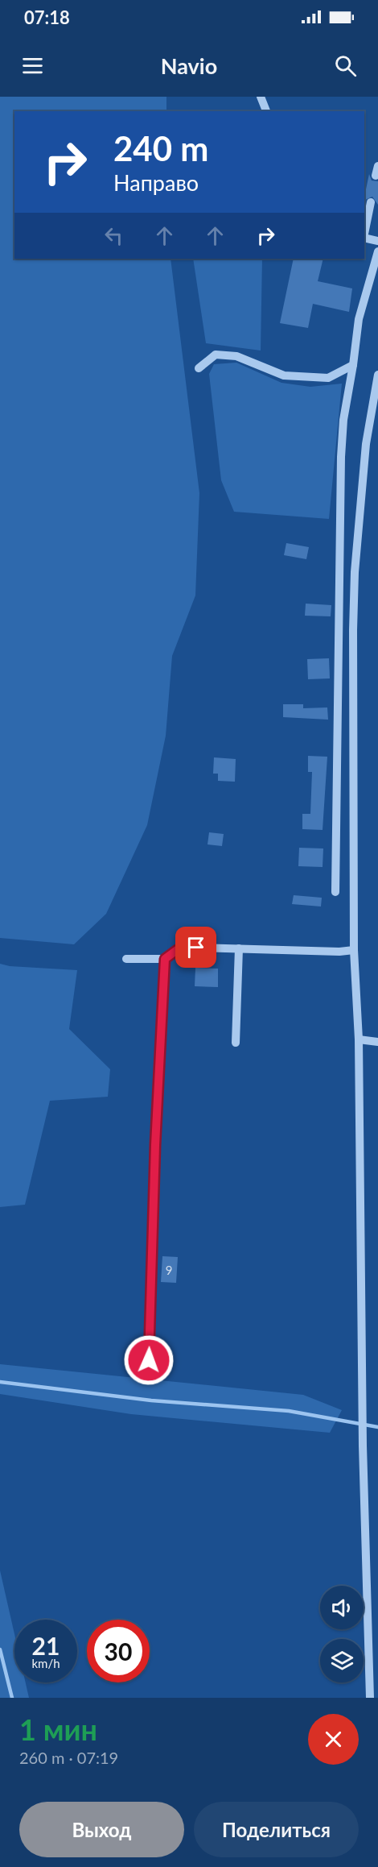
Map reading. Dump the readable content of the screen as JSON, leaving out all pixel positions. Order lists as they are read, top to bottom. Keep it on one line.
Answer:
{"house_numbers":["9"],"page":{"status":"07:18","header":"Navio","turn":["240 m","Направо"],"speed":"21 km/h","limit":"30","heading":["1 мин","260 m · 07:19"],"buttons":["Выход","Поделиться"]}}
